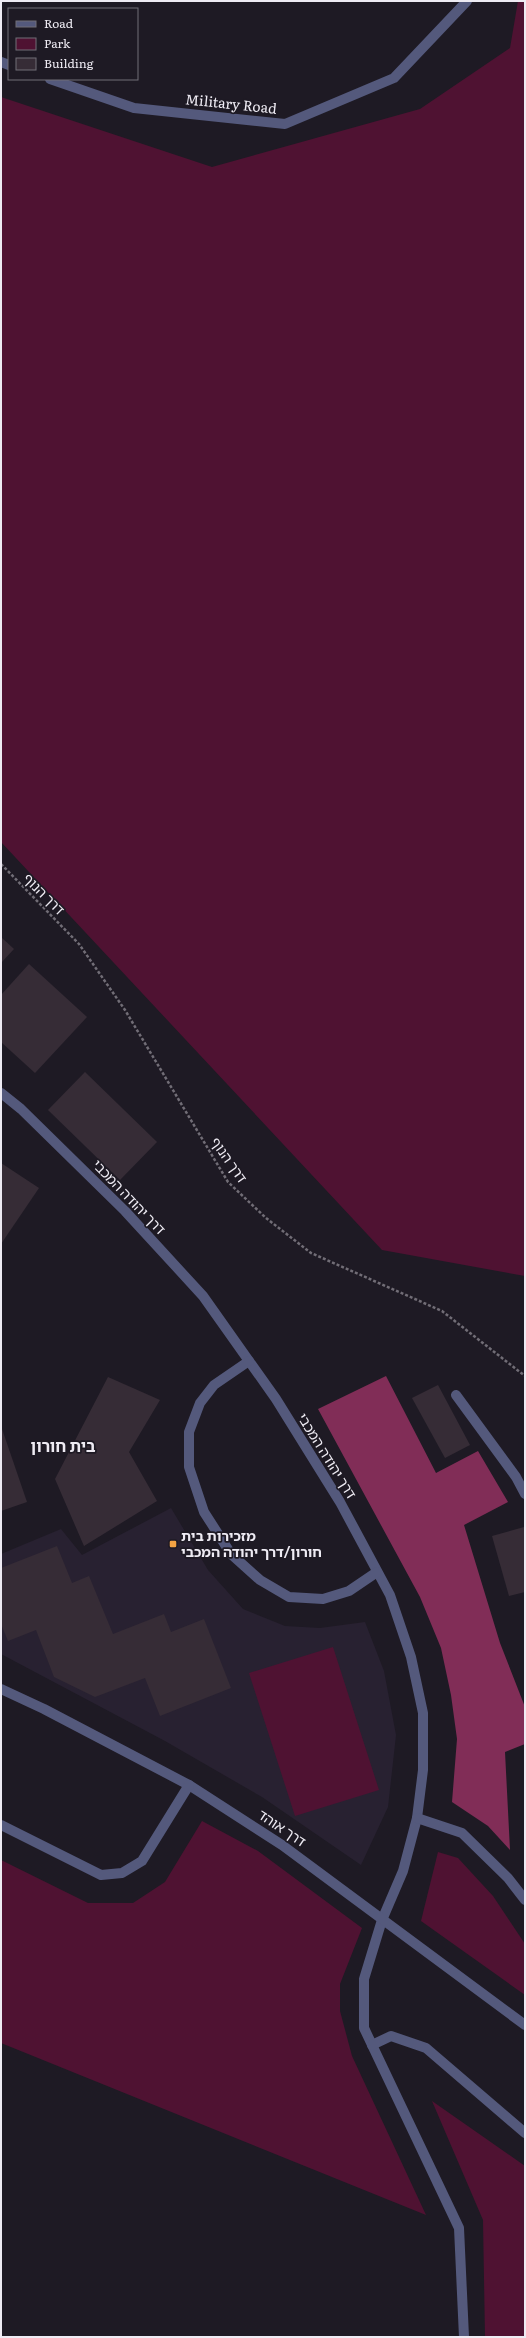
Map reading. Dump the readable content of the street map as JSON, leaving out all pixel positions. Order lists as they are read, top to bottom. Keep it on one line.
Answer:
{"streets":{"street":["Military Road","דרך יהודה המכבי","דרך אוהד"],"path":["דרך הנוף"]},"crossings":[["דרך יהודה המכבי","דרך אוהד"]],"districts":["בית חורון"],"places":{"transit":["מזכירות בית חורון/דרך יהודה המכבי"]},"legend":["Road","Park","Building"]}
